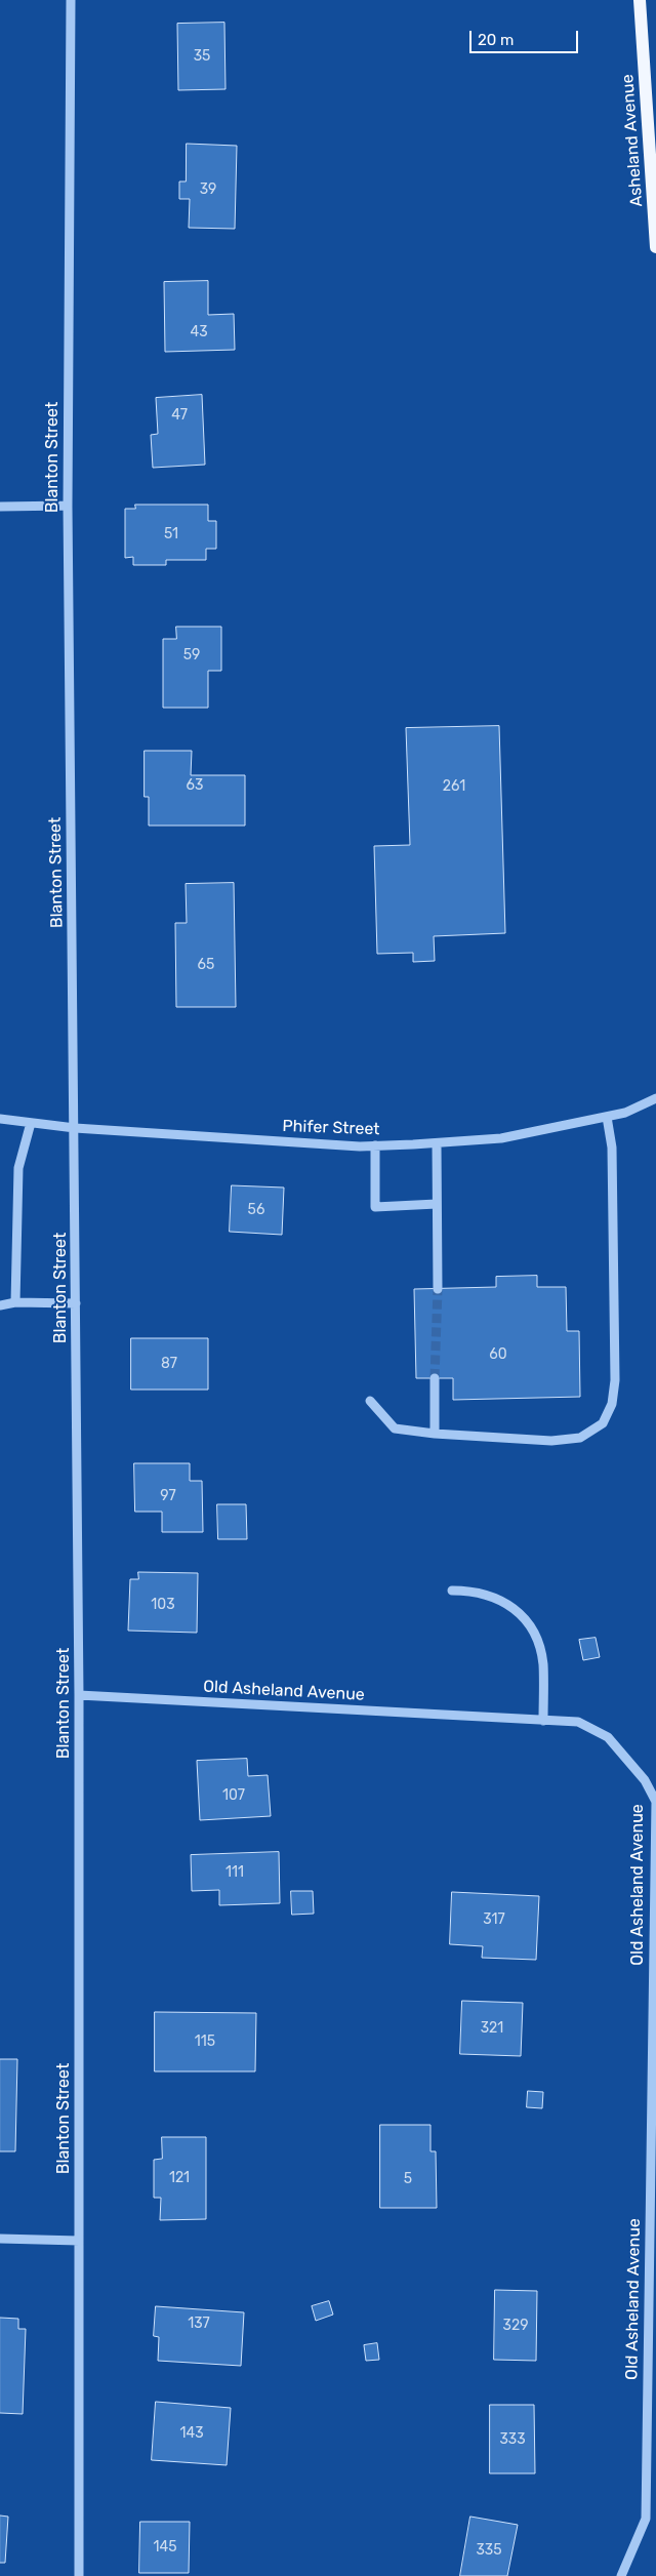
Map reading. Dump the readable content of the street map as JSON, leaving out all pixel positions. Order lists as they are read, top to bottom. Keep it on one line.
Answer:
{"streets":{"main road":["Asheland Avenue"],"street":["Blanton Street","Phifer Street","Old Asheland Avenue"]},"crossings":[["Blanton Street","Phifer Street"],["Blanton Street","Old Asheland Avenue"]],"house_numbers":["35","39","43","47","51","59","63","261","65","56","60","87","97","103","107","111","317","321","115","121","5","137","329","143","333","145","335"],"scale_bar":"20 m"}
